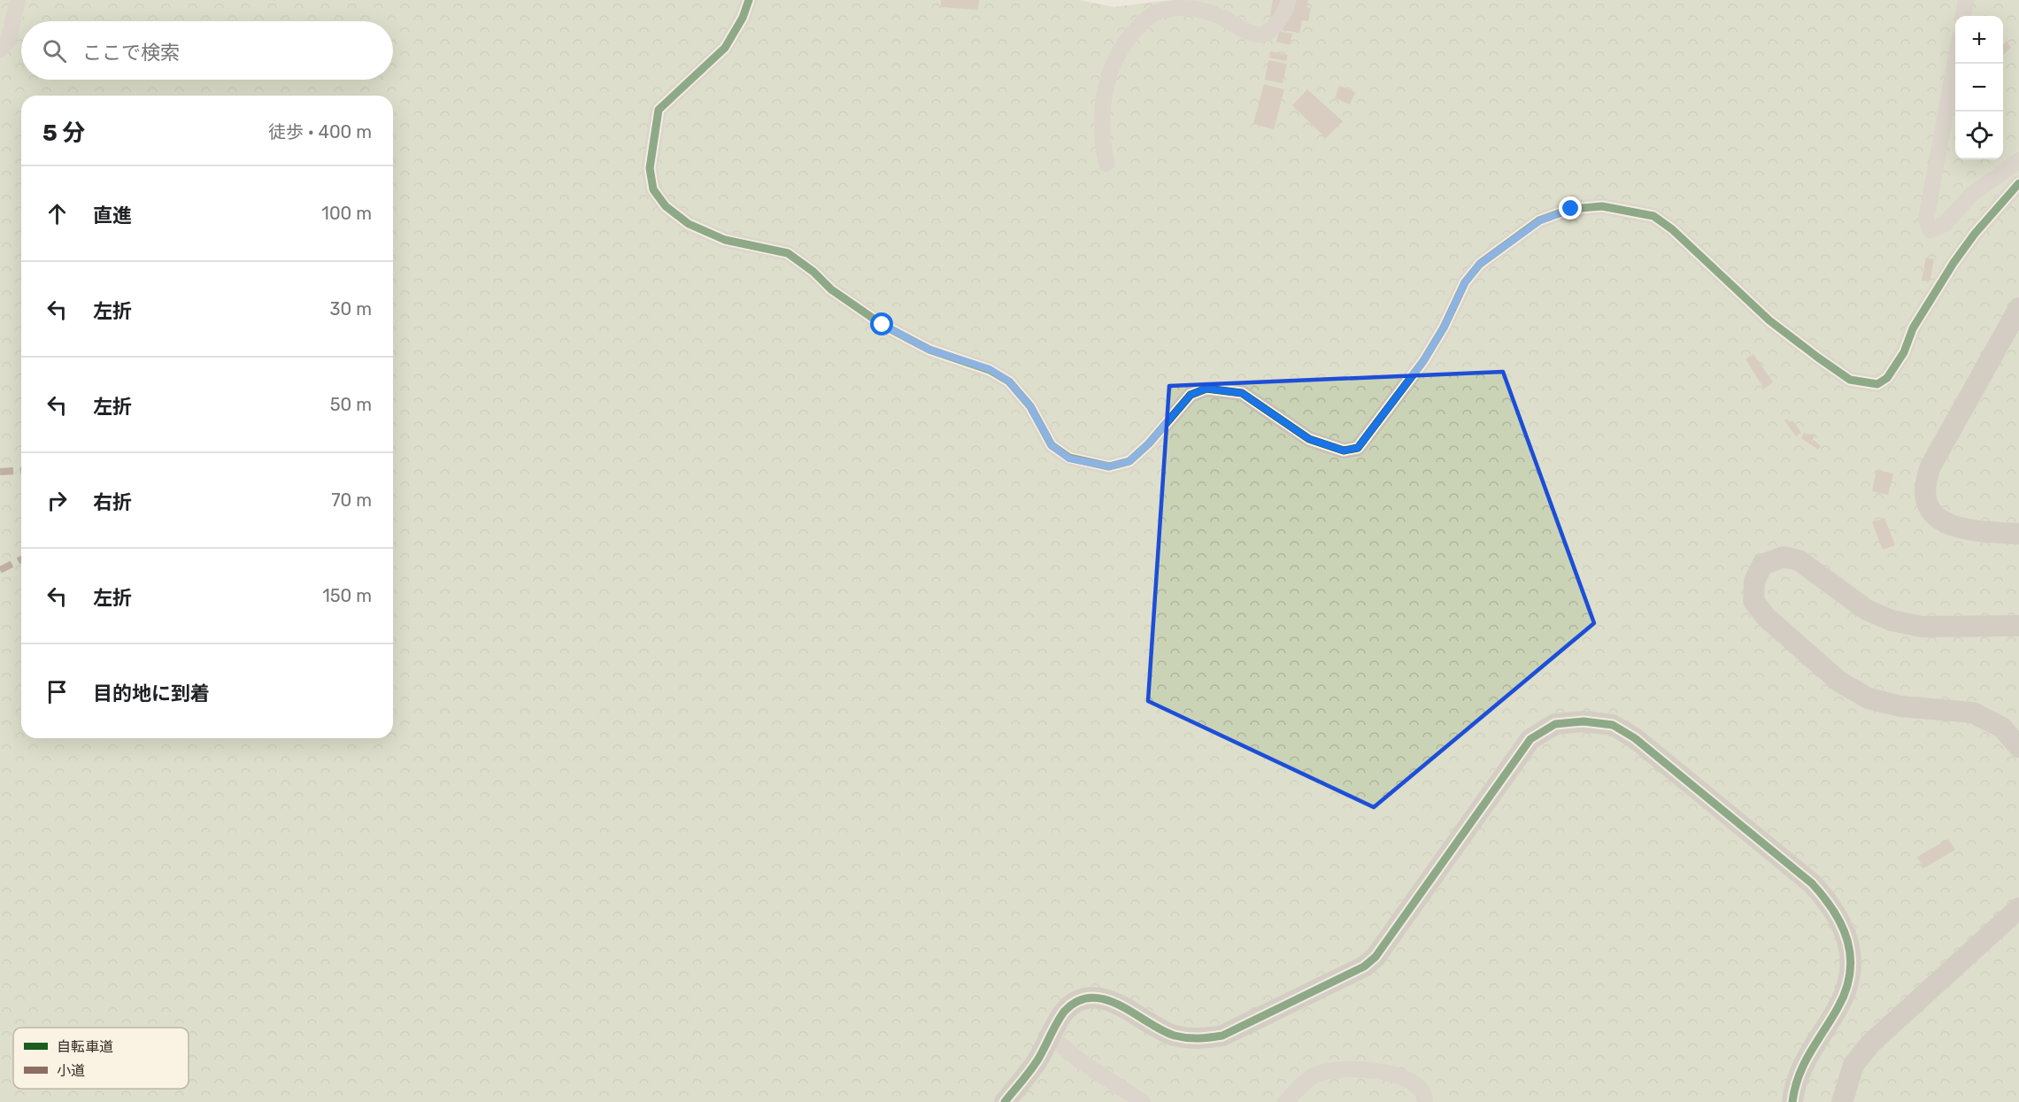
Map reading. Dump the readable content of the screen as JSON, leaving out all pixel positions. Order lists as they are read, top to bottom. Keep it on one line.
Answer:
{"legend":["自転車道","小道"],"page":{"map_buttons":["+","−"],"search":"ここで検索","heading":["5 分","徒歩 · 400 m"],"list":[["直進","100 m"],["左折","30 m"],["左折","50 m"],["右折","70 m"],["左折","150 m"],"目的地に到着"]}}
